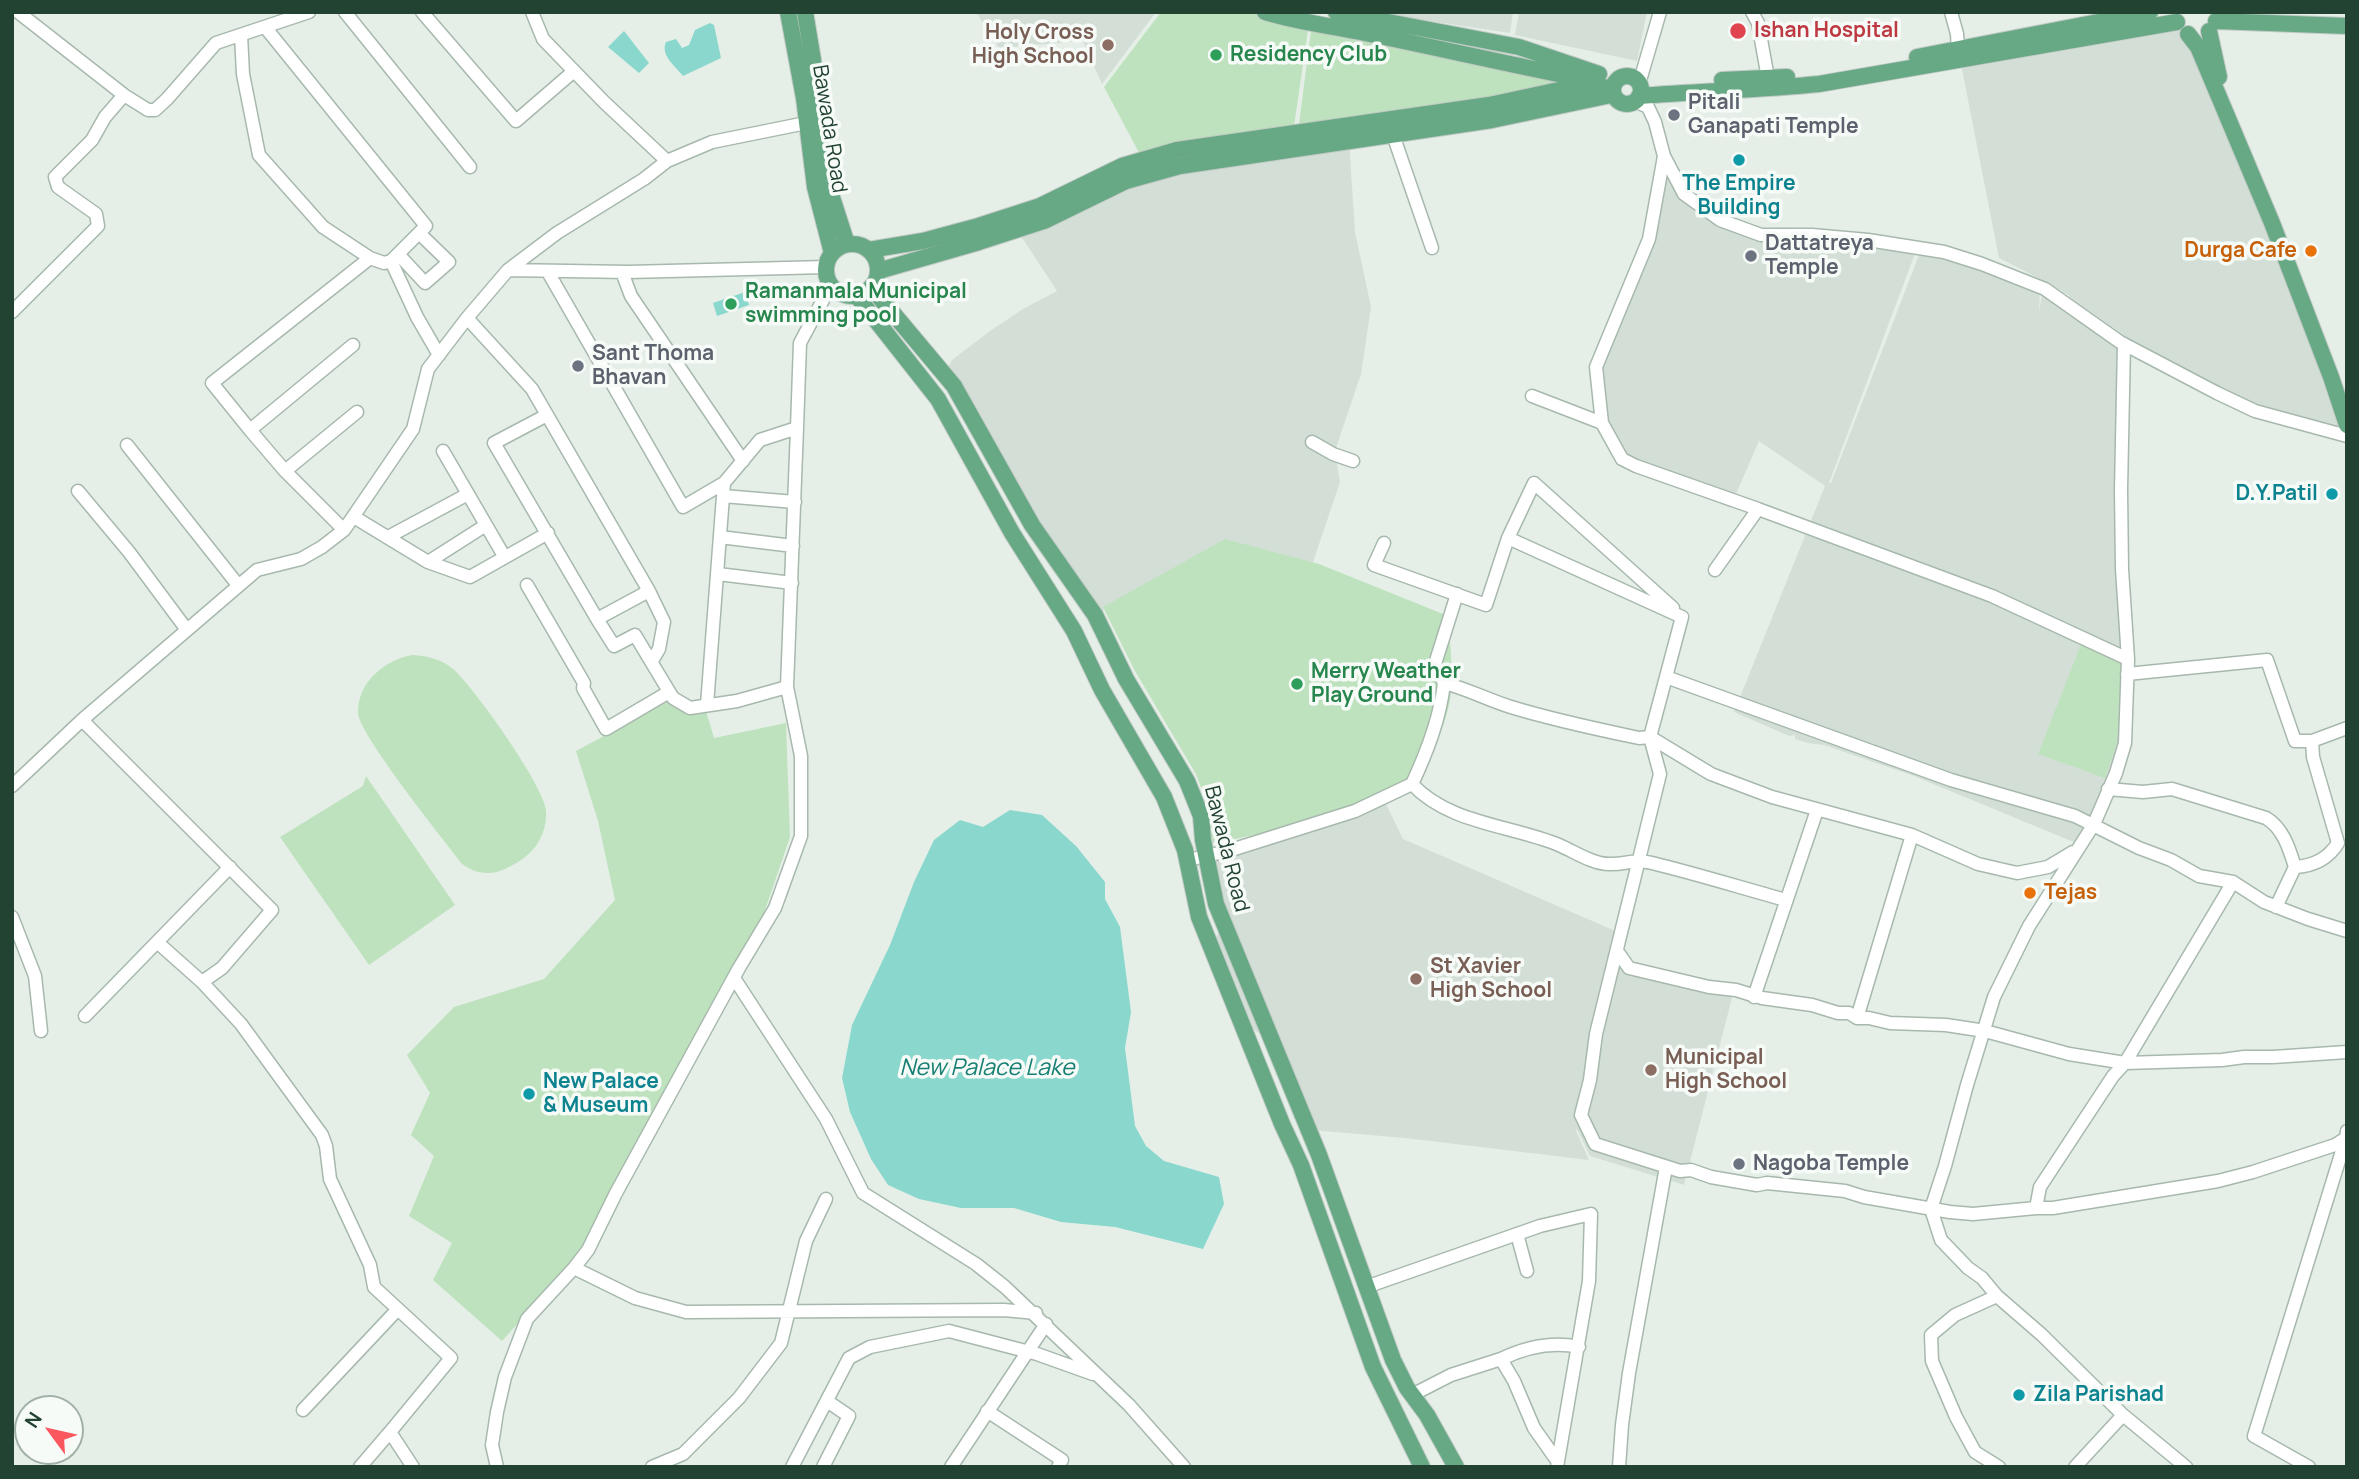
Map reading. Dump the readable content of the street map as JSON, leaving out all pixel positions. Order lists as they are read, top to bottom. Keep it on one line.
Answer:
{"streets":{"main road":["Bawada Road"]},"water":["New Palace Lake"],"places":["Ishan Hospital","Holy Cross High School","Residency Club","Pitali Ganapati Temple","The Empire Building","Durga Cafe","Dattatreya Temple","Ramanmala Municipal swimming pool","Sant Thoma Bhavan","D.Y.Patil","Merry Weather Play Ground","Tejas","St Xavier High School","Municipal High School","New Palace & Museum","Nagoba Temple","Zila Parishad"],"north":"top left"}
